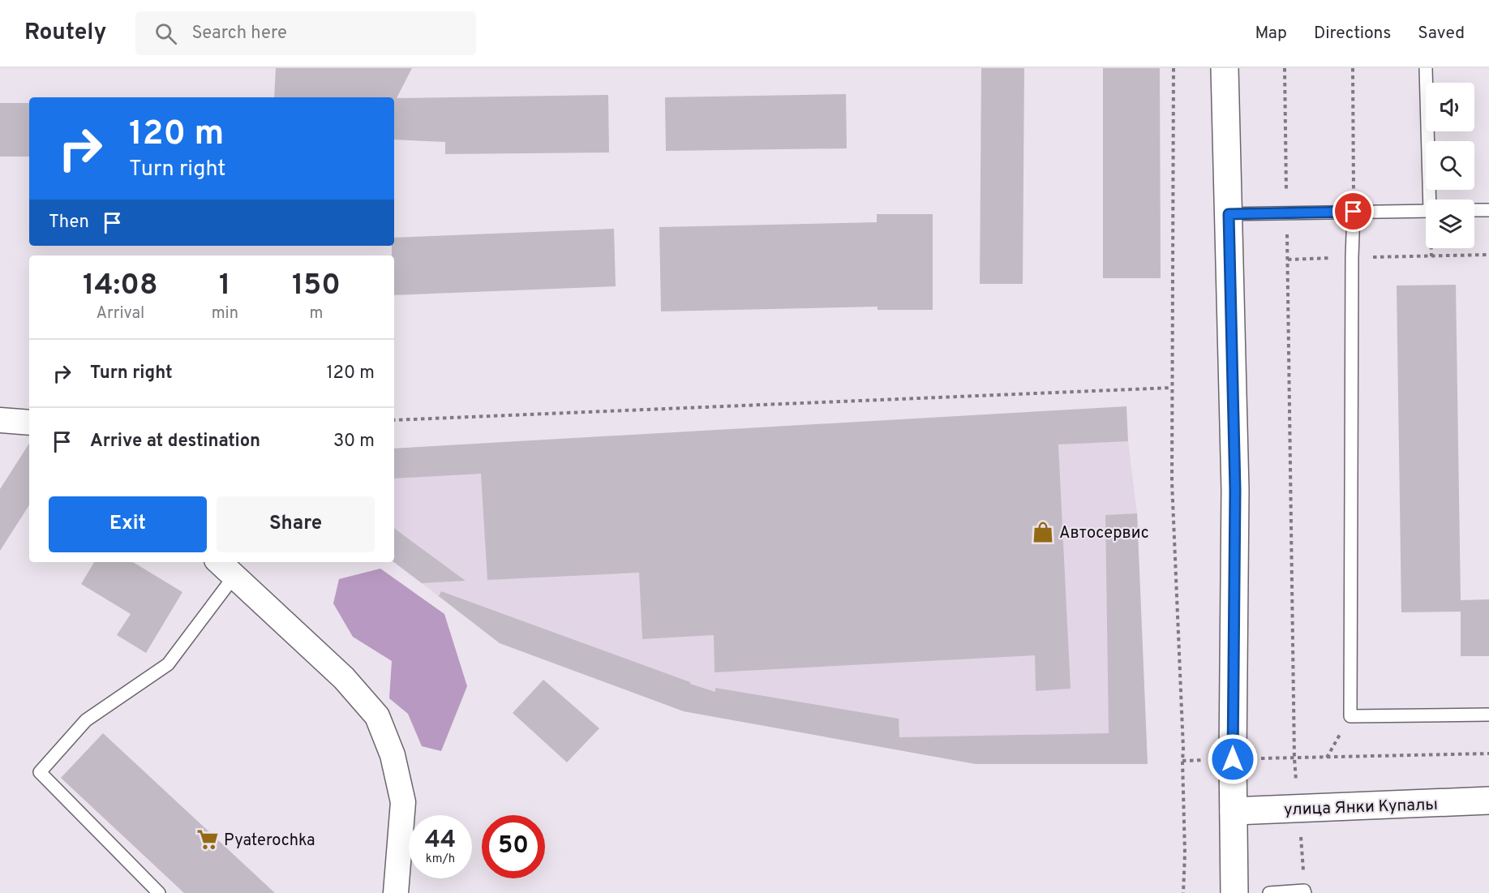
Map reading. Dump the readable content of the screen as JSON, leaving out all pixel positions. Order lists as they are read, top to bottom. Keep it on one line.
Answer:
{"streets":{"main road":["улица Янки Купалы"]},"places":{"shop":["Автосервис"],"supermarket":["Pyaterochka"]},"page":{"header":"Routely","search":"Search here","nav":["Map","Directions","Saved"],"turn":["120 m","Turn right"],"then":"Then","eta":["14:08","Arrival","1","min","150","m"],"list":[{"name":"Turn right","value":"120 m"},{"name":"Arrive at destination","value":"30 m"}],"buttons":["Exit","Share"],"speed":"44 km/h","limit":"50"}}
